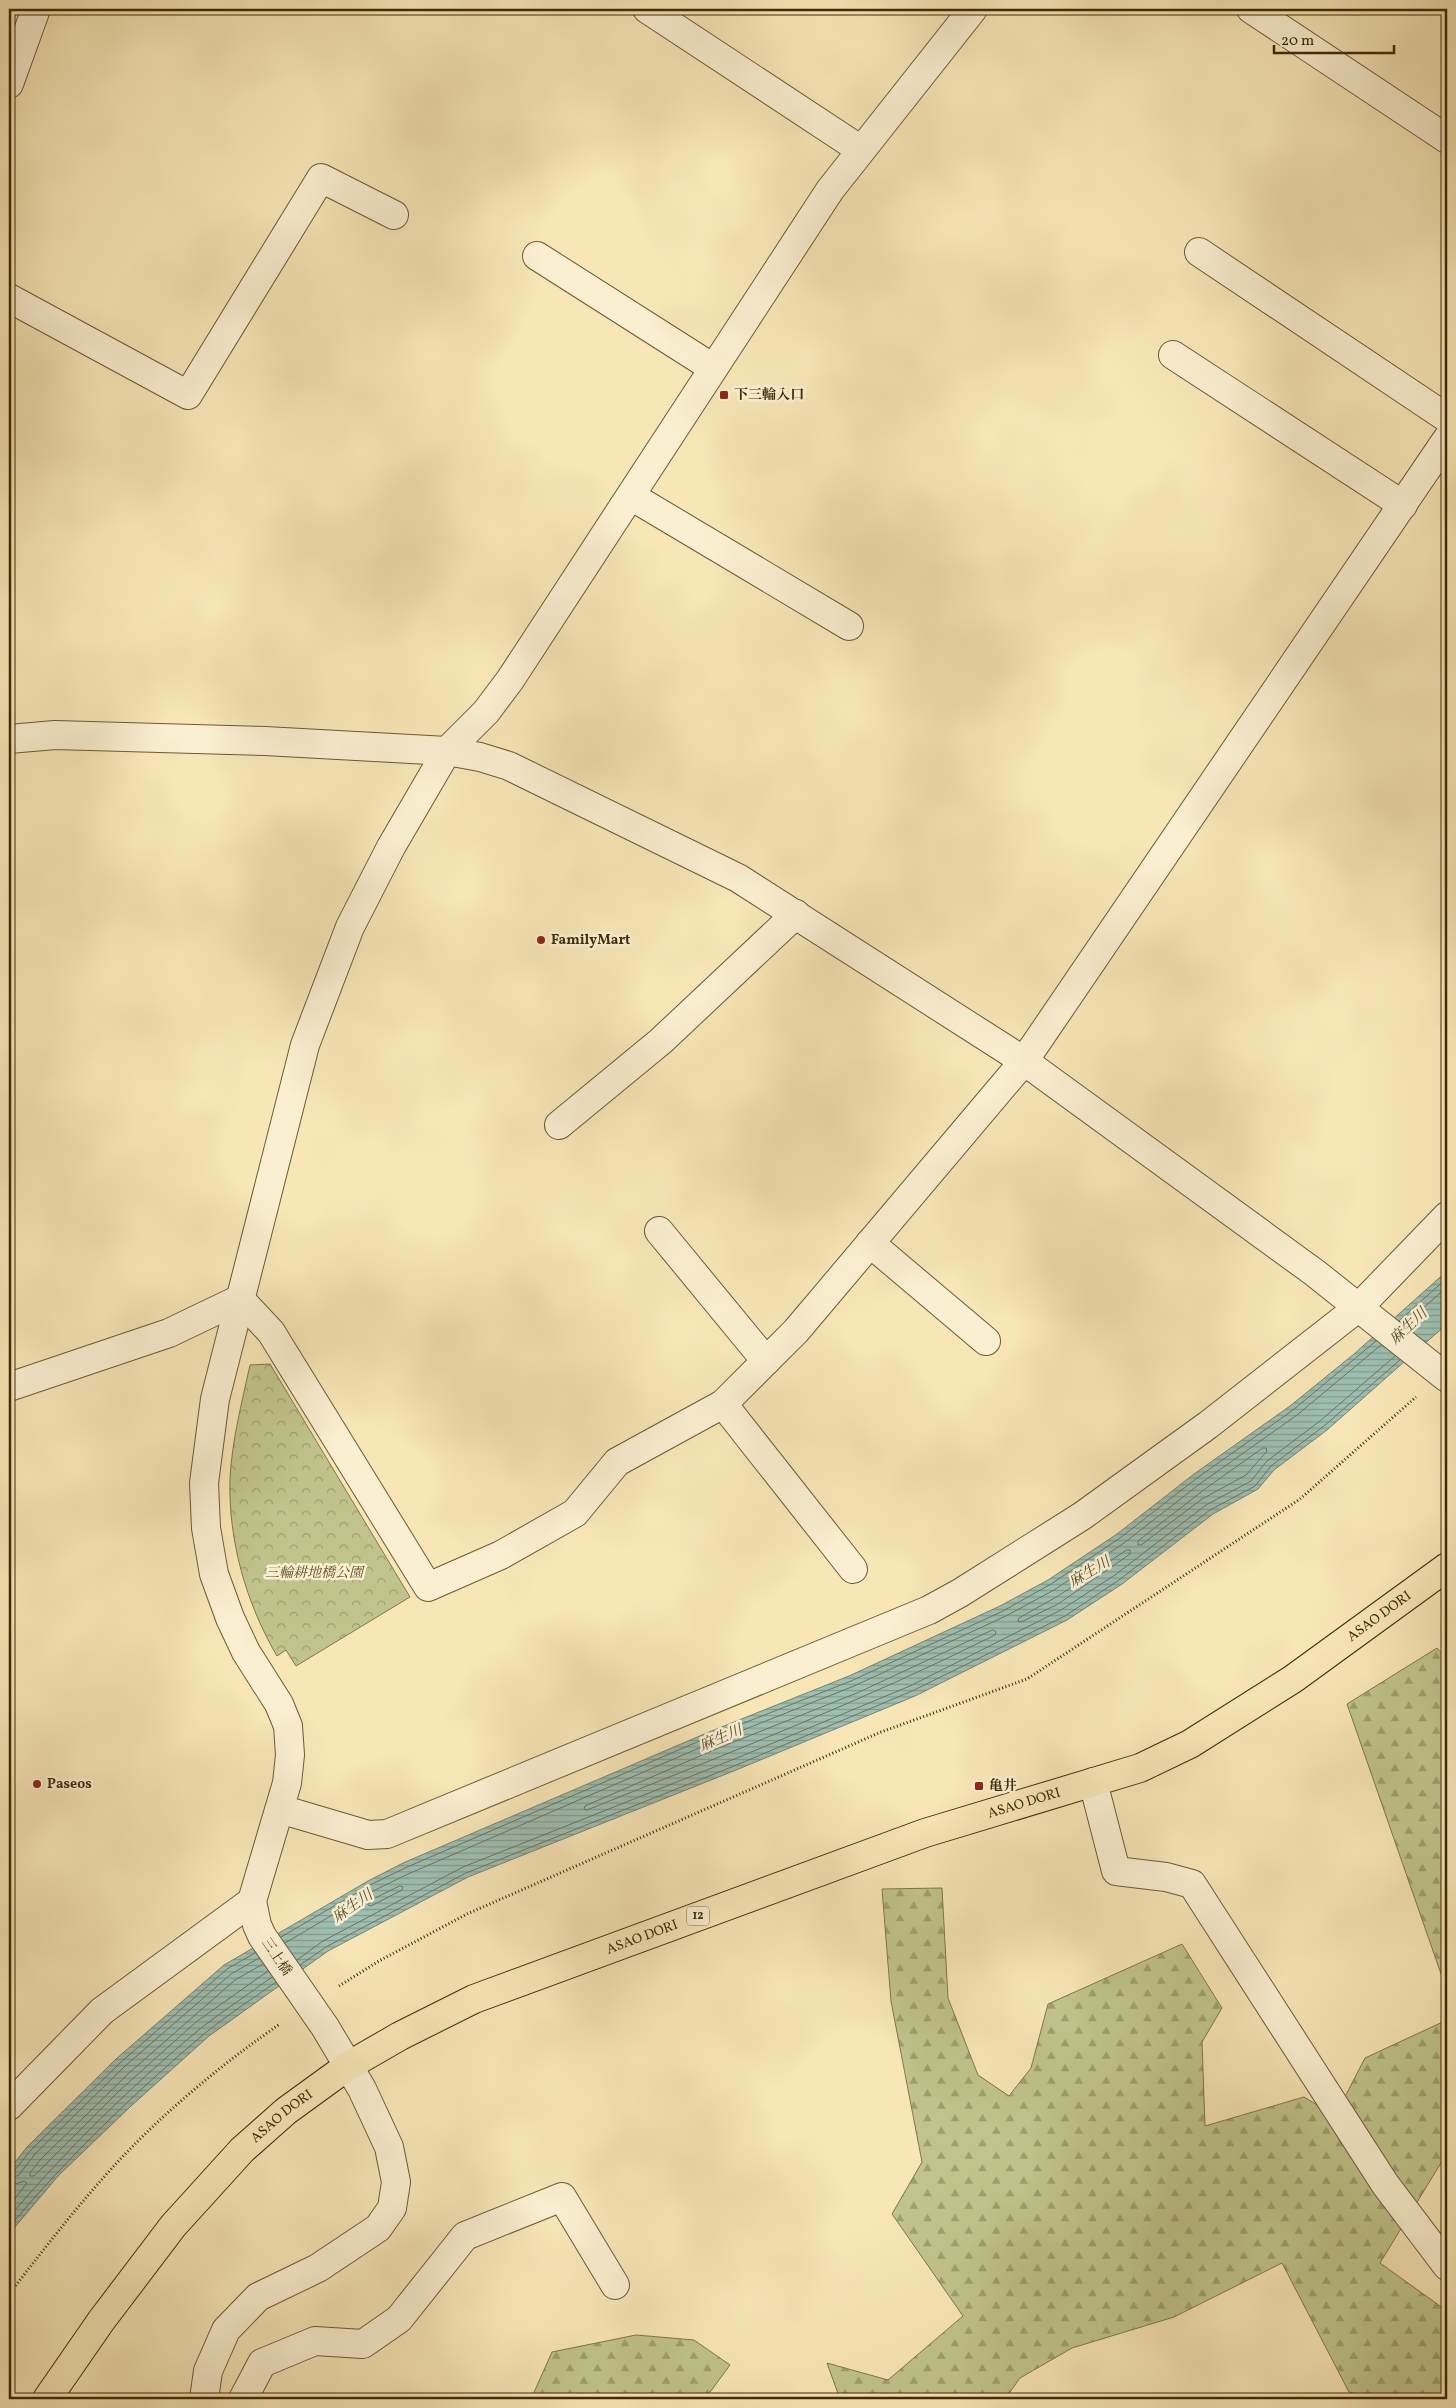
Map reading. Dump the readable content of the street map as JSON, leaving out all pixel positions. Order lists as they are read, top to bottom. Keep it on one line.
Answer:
{"streets":{"main road":["ASAO DORI","12"],"street":["三上橋"]},"crossings":[["ASAO DORI","三上橋"]],"water":["麻生川"],"parks":["三輪耕地橋公園"],"places":{"transit":["下三輪入口","亀井"],"other":["FamilyMart","Paseos"]},"scale_bar":"20 m"}
